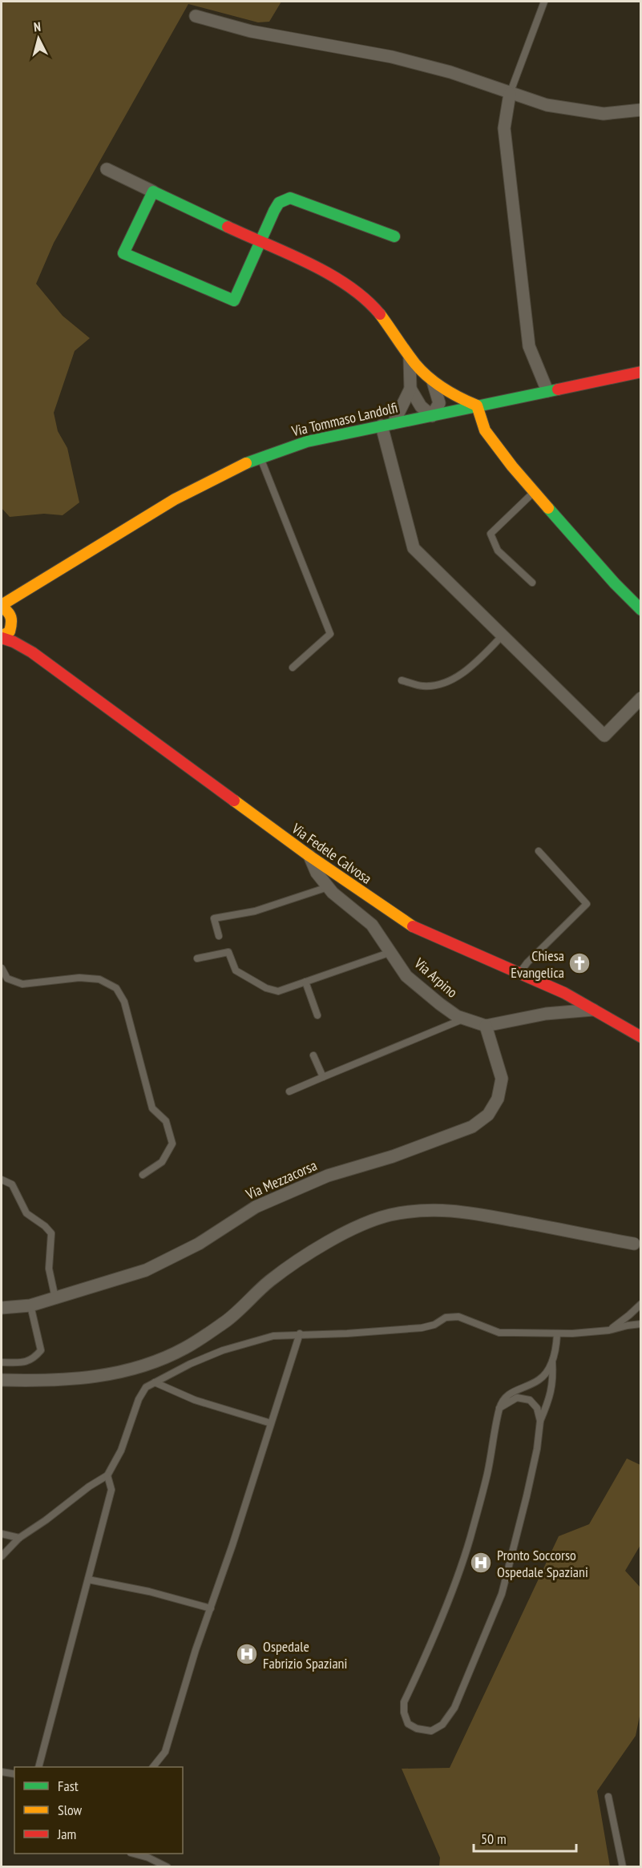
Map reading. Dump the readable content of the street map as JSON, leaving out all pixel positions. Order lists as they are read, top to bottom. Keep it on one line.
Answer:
{"streets":{"street":["Via Tommaso Landolfi","Via Fedele Calvosa","Via Arpino","Via Mezzacorsa"]},"crossings":[["Via Tommaso Landolfi","Via Fedele Calvosa"],["Via Fedele Calvosa","Via Arpino"],["Via Arpino","Via Mezzacorsa"]],"places":{"church":["Chiesa Evangelica"],"hospital":["Pronto Soccorso Ospedale Spaziani","Ospedale Fabrizio Spaziani"]},"legend":["Fast","Slow","Jam"],"scale_bar":"50 m","north":"top"}
